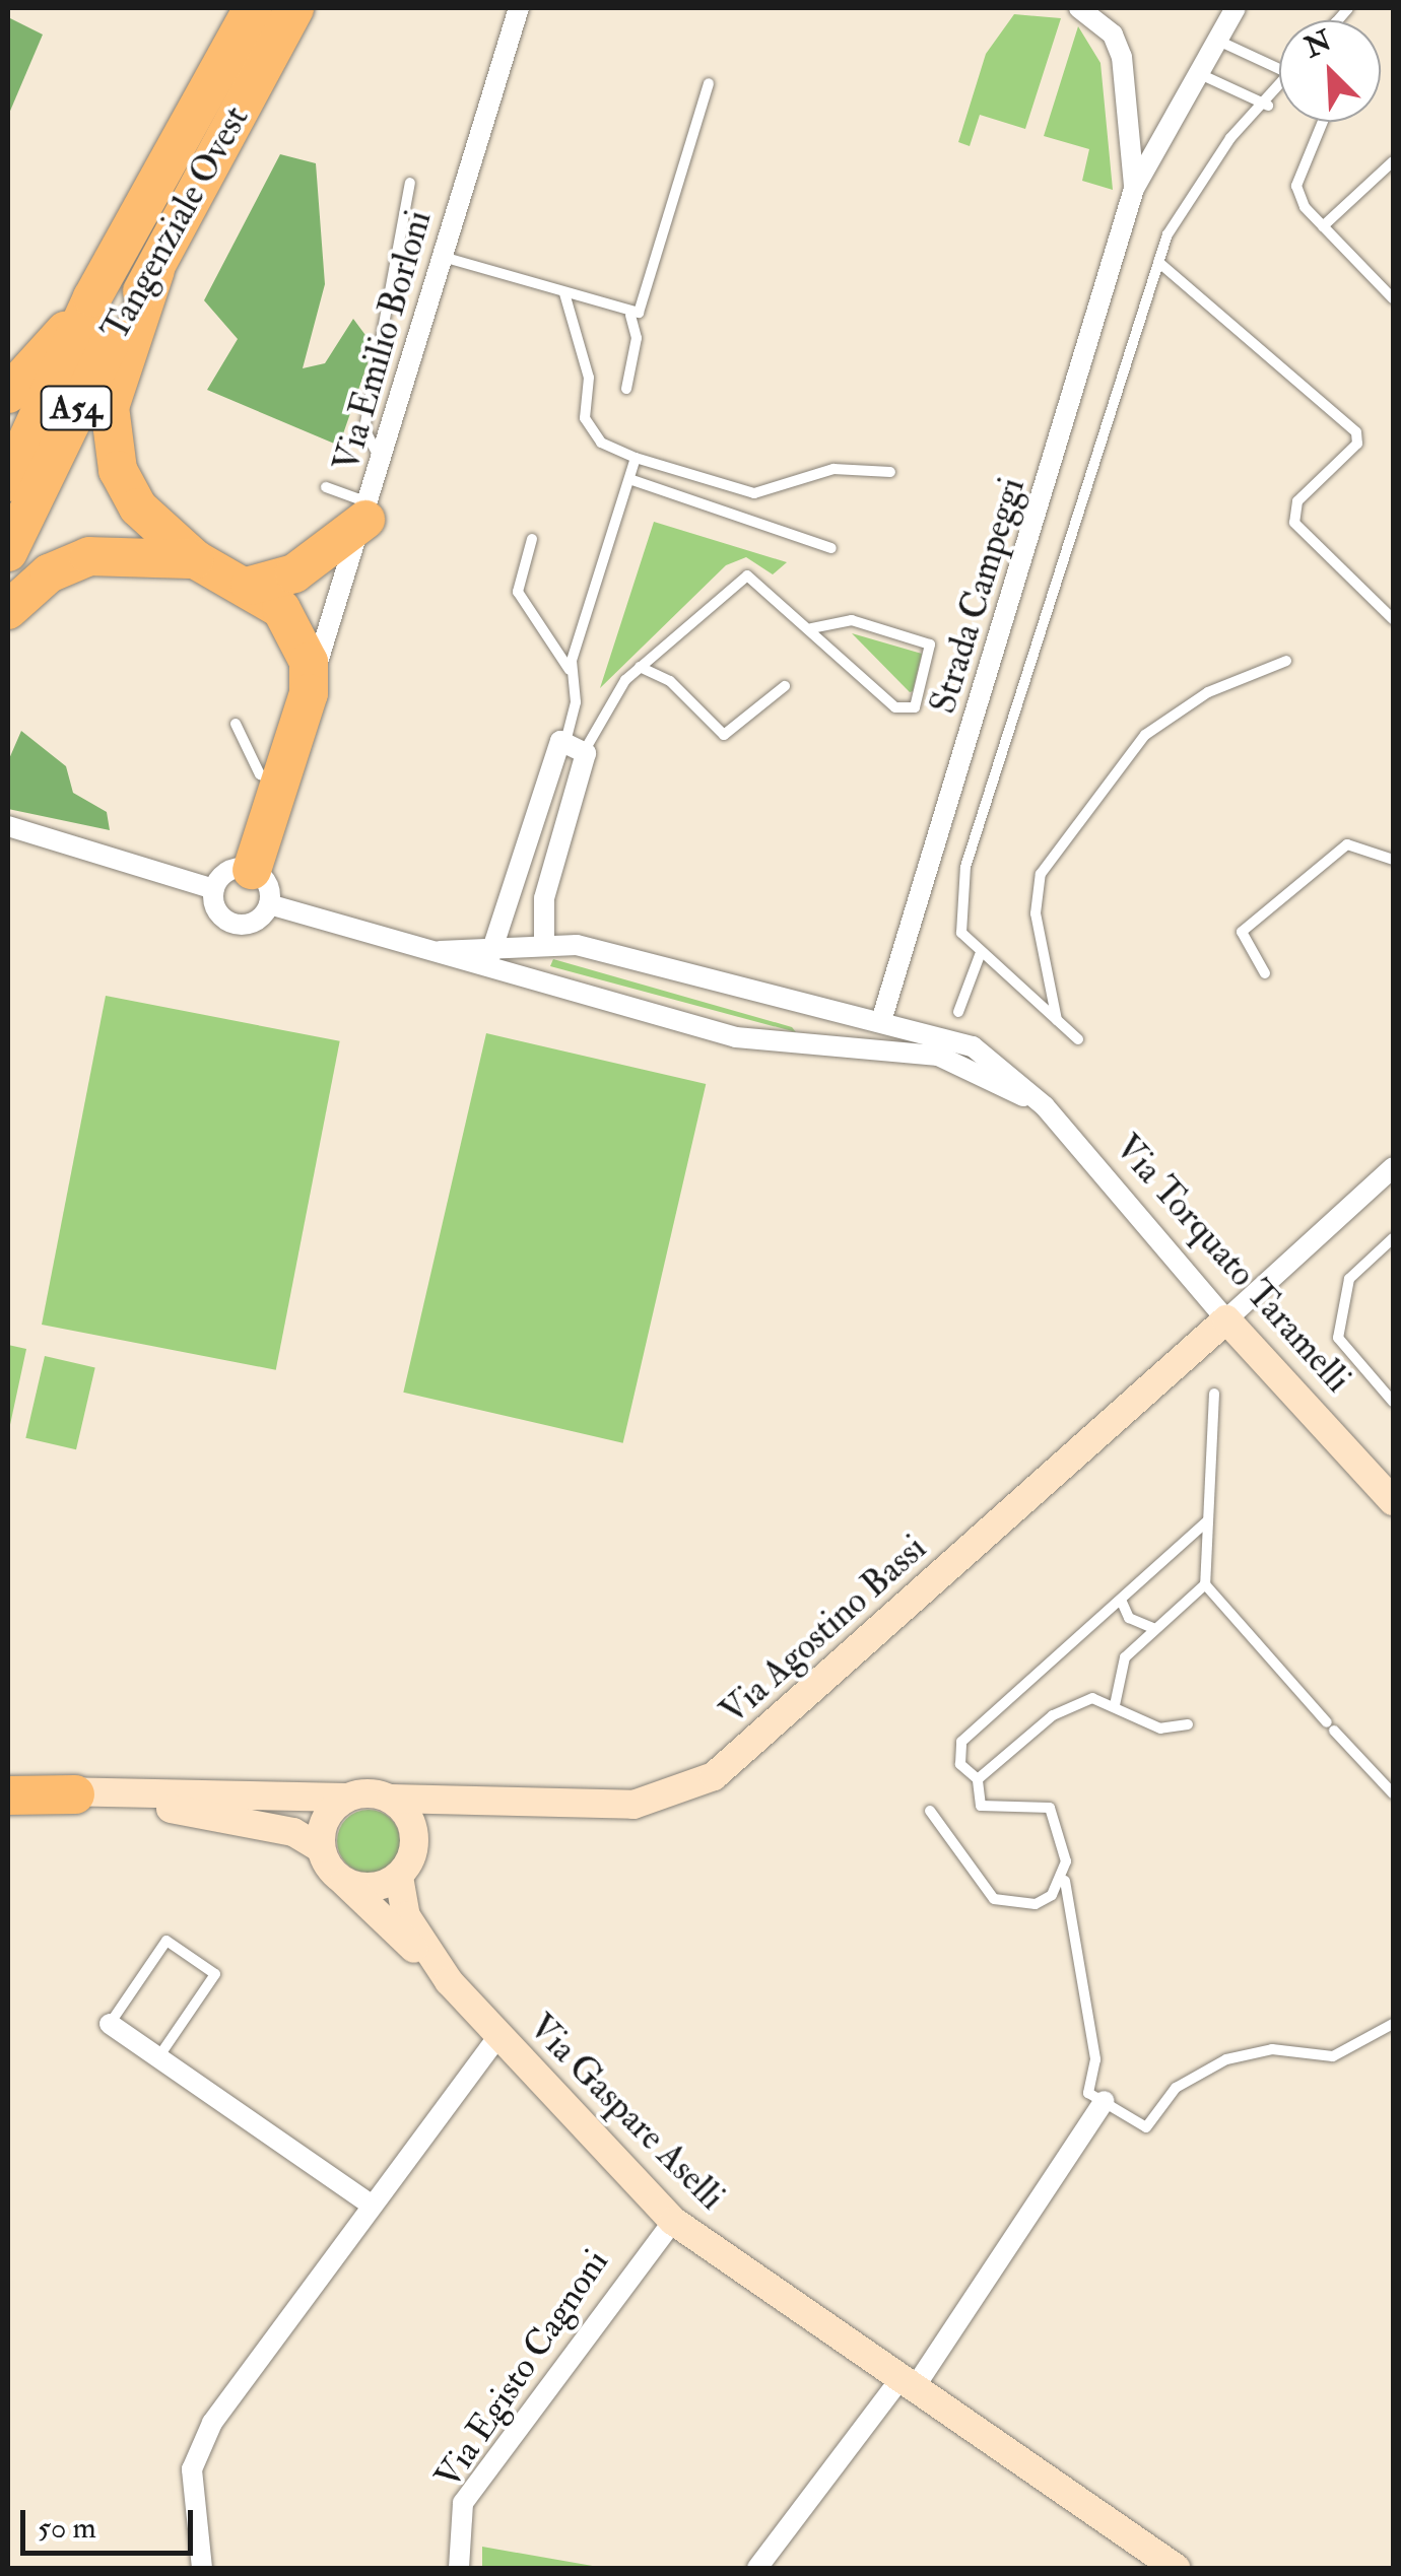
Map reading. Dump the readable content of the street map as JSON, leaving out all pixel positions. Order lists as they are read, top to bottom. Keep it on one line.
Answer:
{"streets":{"highway":["Tangenziale Ovest","A54"],"main road":["Via Torquato Taramelli","Via Agostino Bassi","Via Gaspare Aselli"],"street":["Via Emilio Borloni","Strada Campeggi","Via Egisto Cagnoni"]},"crossings":[["Strada Campeggi","Via Torquato Taramelli"],["Via Torquato Taramelli","Via Agostino Bassi"],["Via Agostino Bassi","Via Gaspare Aselli"],["Via Gaspare Aselli","Via Egisto Cagnoni"]],"scale_bar":"50 m","north":"top left"}
